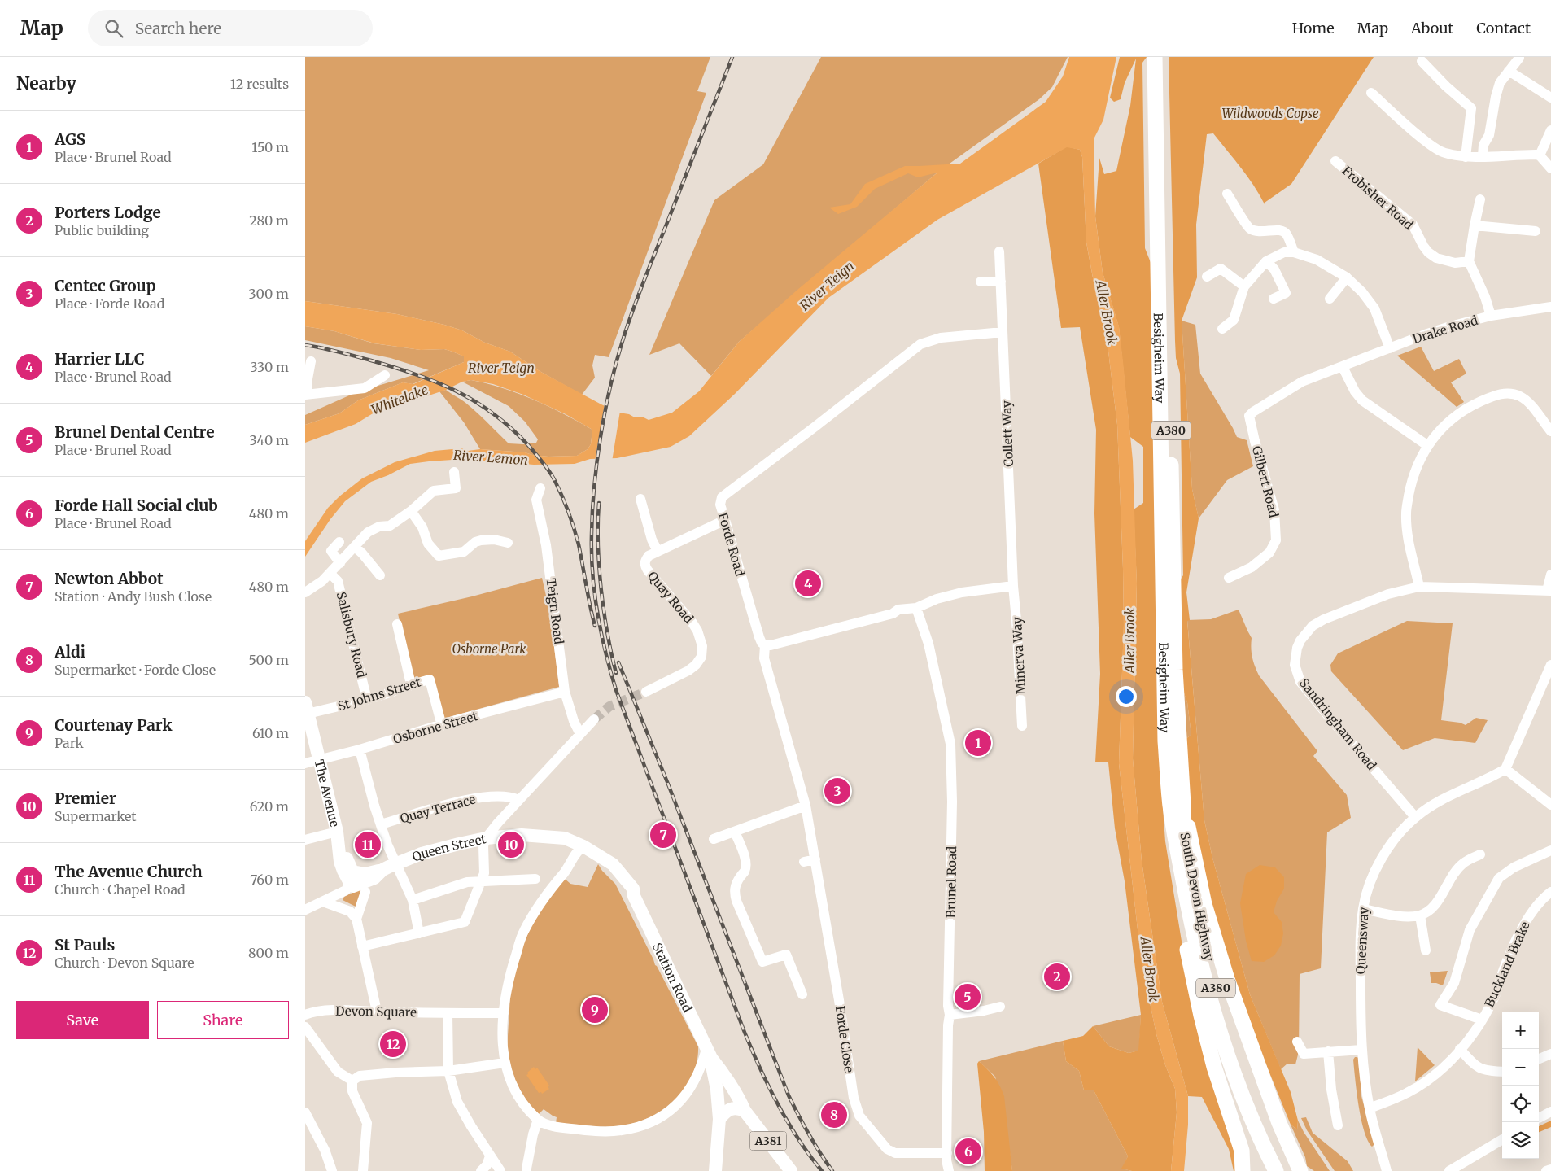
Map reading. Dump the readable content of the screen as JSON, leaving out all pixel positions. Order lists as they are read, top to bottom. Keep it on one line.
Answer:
{"streets":{"highway":["Besigheim Way","A380","South Devon Highway"],"main road":["The Avenue","Queen Street","Station Road","A381"],"street":["Frobisher Road","Drake Road","Collett Way","Gilbert Road","Forde Road","Quay Road","Teign Road","Salisbury Road","Minerva Way","St Johns Street","Sandringham Road","Osborne Street","Quay Terrace","Brunel Road","Queensway","Buckland Brake","Devon Square","Forde Close"]},"crossings":[["Drake Road","Gilbert Road"],["Besigheim Way","A380"],["Besigheim Way","South Devon Highway"],["A380","South Devon Highway"],["Collett Way","Forde Road"],["Collett Way","Minerva Way"],["Forde Road","Quay Road"],["Forde Road","Forde Close"],["Teign Road","Osborne Street"],["Salisbury Road","St Johns Street"],["St Johns Street","Osborne Street"],["St Johns Street","The Avenue"],["Sandringham Road","Queensway"],["Osborne Street","The Avenue"],["The Avenue","Queen Street"],["Queen Street","Station Road"],["Brunel Road","Forde Close"],["Queensway","Buckland Brake"]],"water":["River Teign","Aller Brook","Whitelake","River Lemon"],"parks":["Wildwoods Copse","Osborne Park"],"page":{"header":"Map","search":"Search here","nav":["Home","Map","About","Contact"],"heading":["Nearby","12 results"],"list":[{"mark":"1","name":"AGS","note":"Place · Brunel Road","value":"150 m"},{"mark":"2","name":"Porters Lodge","note":"Public building","value":"280 m"},{"mark":"3","name":"Centec Group","note":"Place · Forde Road","value":"300 m"},{"mark":"4","name":"Harrier LLC","note":"Place · Brunel Road","value":"330 m"},{"mark":"5","name":"Brunel Dental Centre","note":"Place · Brunel Road","value":"340 m"},{"mark":"6","name":"Forde Hall Social club","note":"Place · Brunel Road","value":"480 m"},{"mark":"7","name":"Newton Abbot","note":"Station · Andy Bush Close","value":"480 m"},{"mark":"8","name":"Aldi","note":"Supermarket · Forde Close","value":"500 m"},{"mark":"9","name":"Courtenay Park","note":"Park","value":"610 m"},{"mark":"10","name":"Premier","note":"Supermarket","value":"620 m"},{"mark":"11","name":"The Avenue Church","note":"Church · Chapel Road","value":"760 m"},{"mark":"12","name":"St Pauls","note":"Church · Devon Square","value":"800 m"}],"pins":["4","1","3","7","10","11","2","5","9","12","8","6"],"buttons":["Save","Share"],"map_buttons":["+","−"]}}
